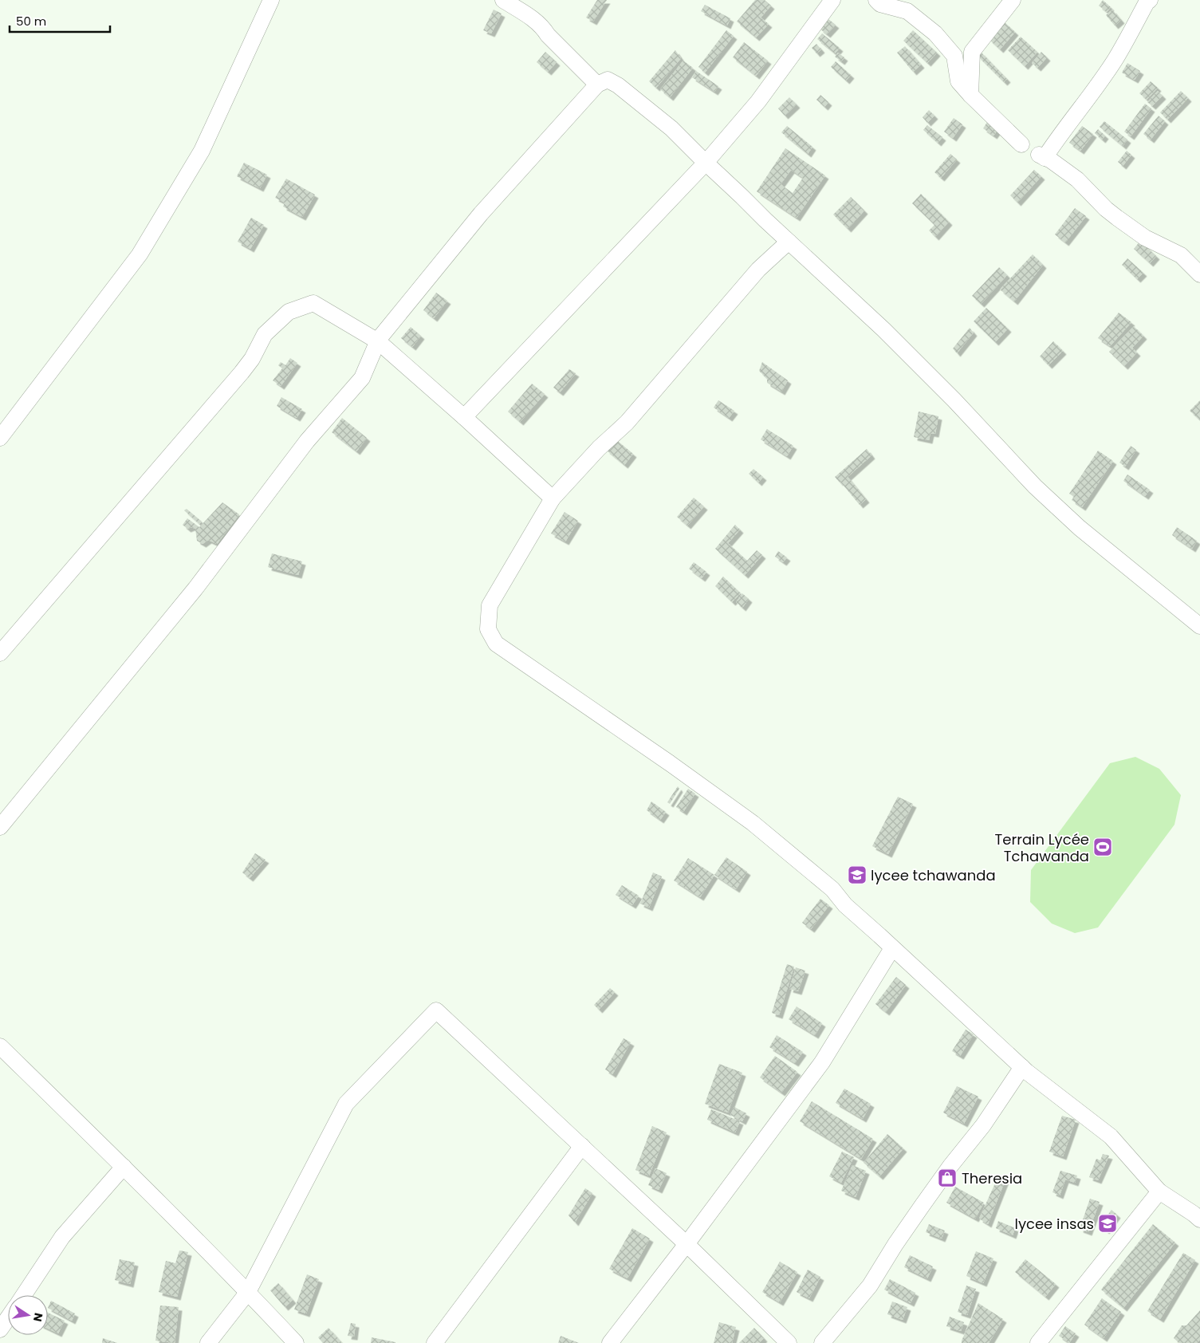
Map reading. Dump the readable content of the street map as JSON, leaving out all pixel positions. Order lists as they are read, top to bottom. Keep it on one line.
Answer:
{"places":{"sports":["Terrain Lycée Tchawanda"],"school or university":["lycee tchawanda","lycee insas"],"shop":["Theresia"]},"scale_bar":"50 m","north":"right"}
